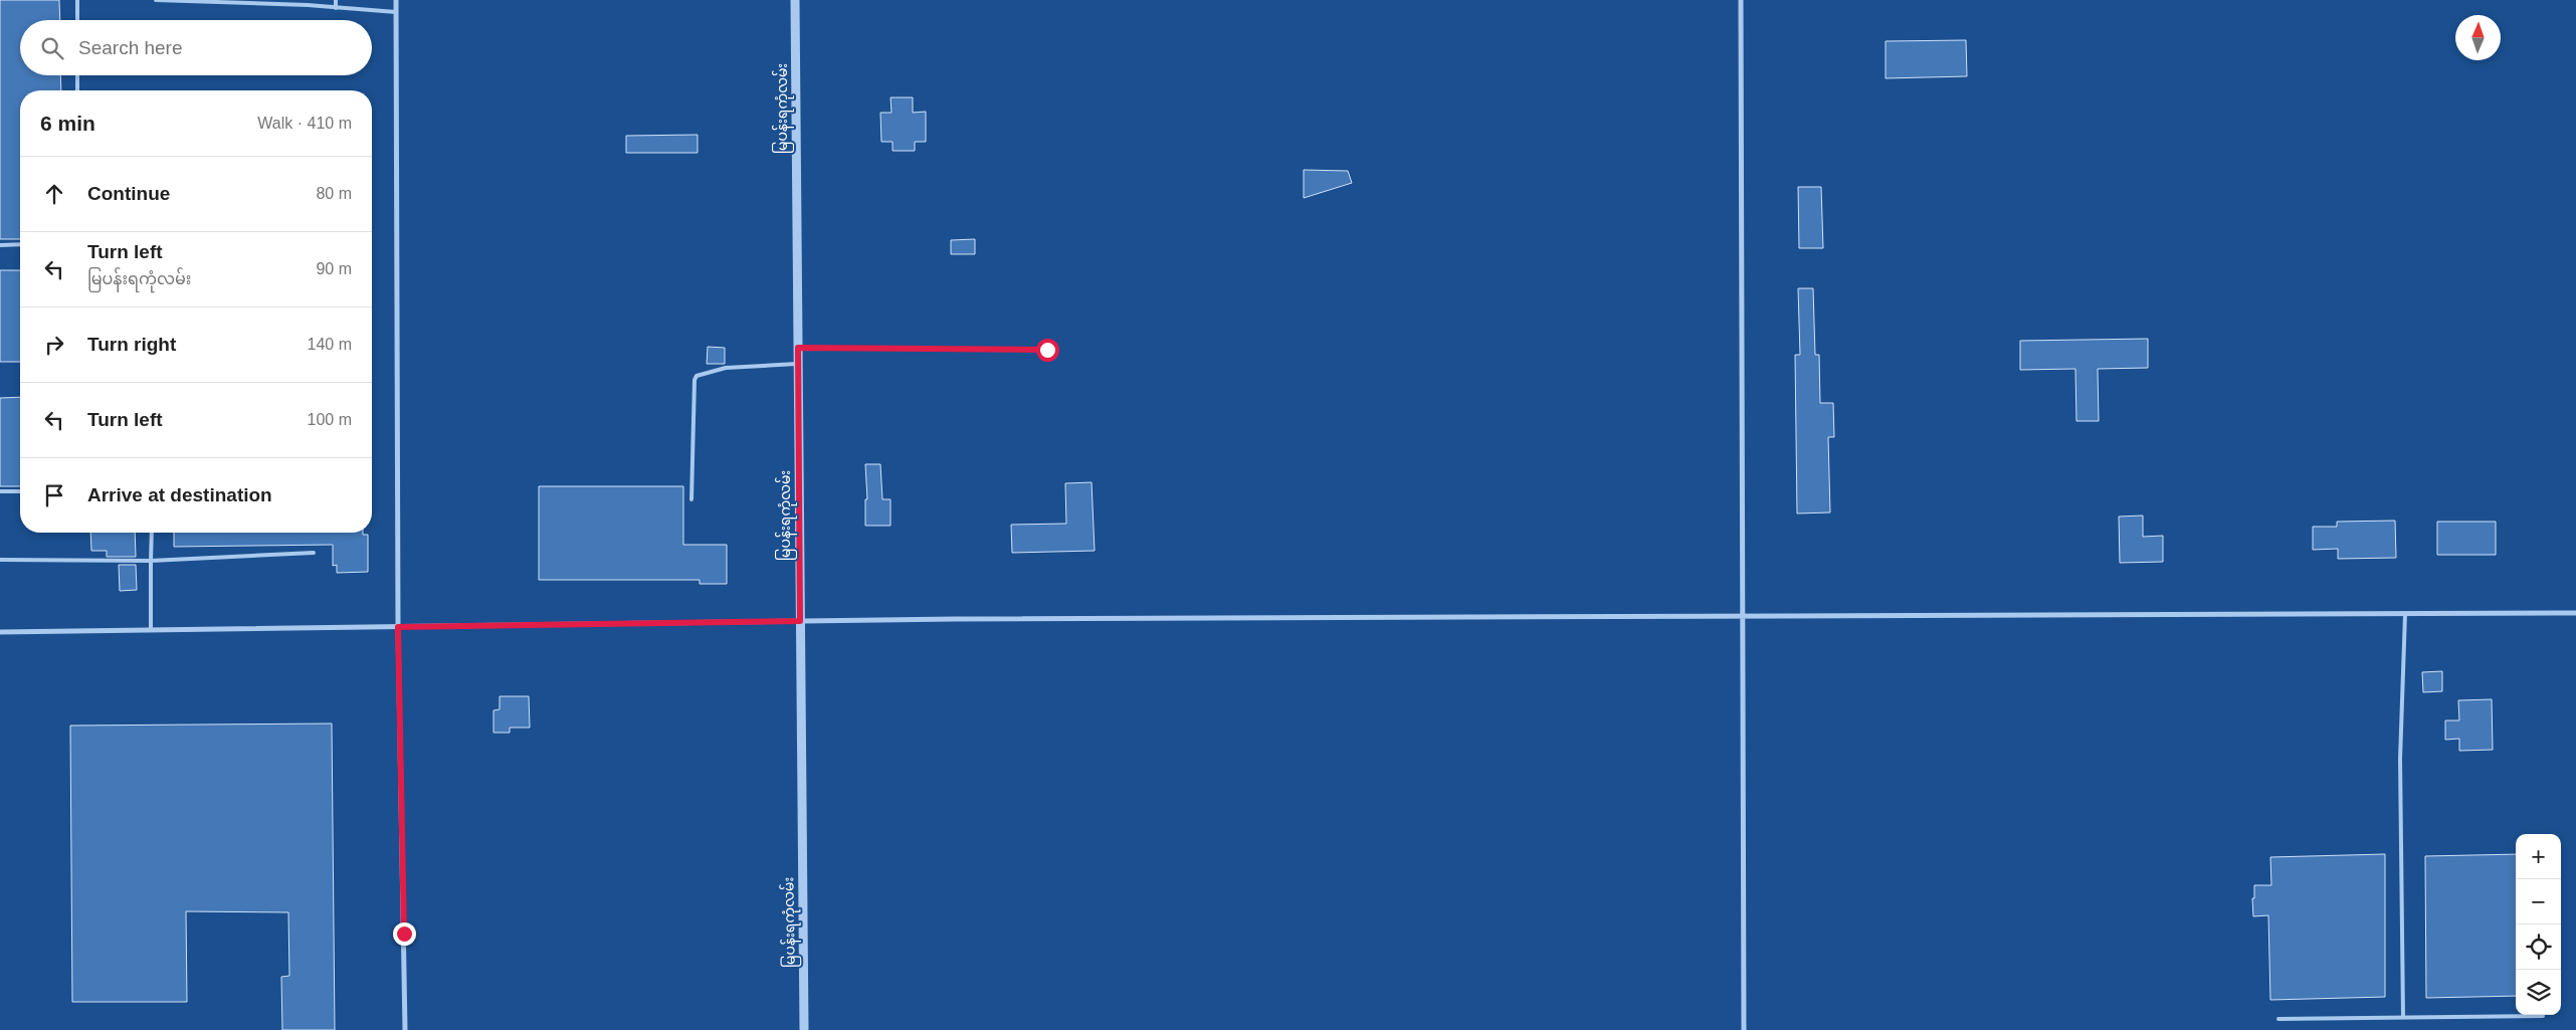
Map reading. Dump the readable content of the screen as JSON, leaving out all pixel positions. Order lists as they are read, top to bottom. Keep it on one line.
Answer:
{"streets":{"street":["မြပန်းရကုံလမ်း"]},"north":"top","page":{"search":"Search here","heading":["6 min","Walk · 410 m"],"list":[["Continue","80 m"],["Turn left","မြပန်းရကုံလမ်း","90 m"],["Turn right","140 m"],["Turn left","100 m"],"Arrive at destination"],"map_buttons":["+","−"]}}
